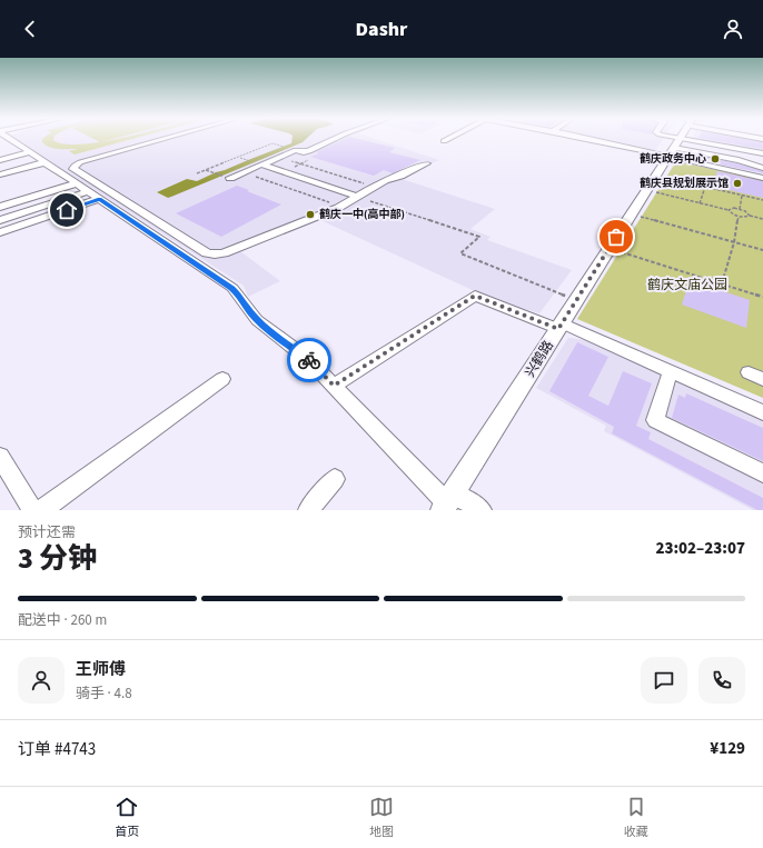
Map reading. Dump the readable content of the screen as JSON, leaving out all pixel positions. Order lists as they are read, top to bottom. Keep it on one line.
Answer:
{"streets":{"main road":["兴鹤路"]},"parks":["鹤庆文庙公园"],"places":["鹤庆政务中心","鹤庆县规划展示馆","鹤庆一中(高中部)"],"page":{"header":"Dashr","heading":["3 分钟","预计还需","23:02–23:07"],"panel":["王师傅","骑手 · 4.8","订单 #4743","¥129"],"bar":"配送中 · 260 m","tabs":["首页","地图","收藏"]}}
